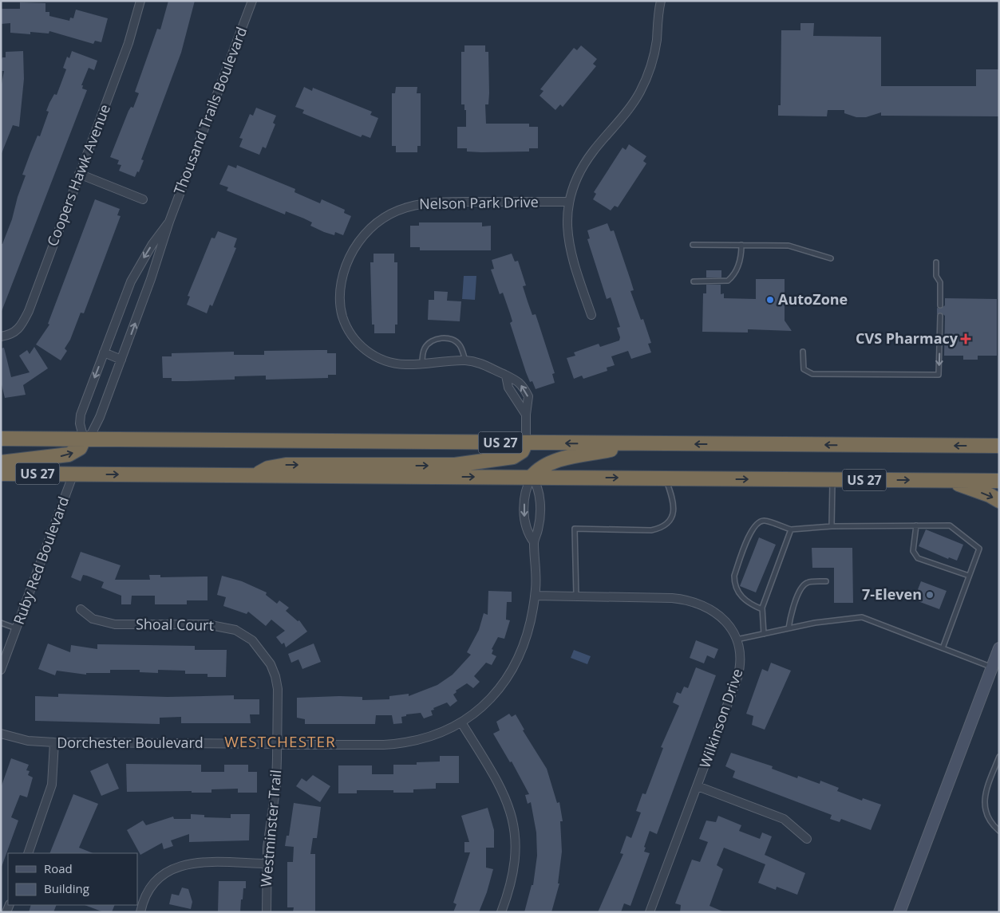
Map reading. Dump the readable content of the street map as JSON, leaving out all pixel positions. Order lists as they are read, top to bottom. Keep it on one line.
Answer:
{"streets":{"highway":["US 27"],"street":["Thousand Trails Boulevard","Coopers Hawk Avenue","Nelson Park Drive","Ruby Red Boulevard","Shoal Court","Wilkinson Drive","Dorchester Boulevard","Westminster Trail"]},"crossings":[["Thousand Trails Boulevard","US 27"],["US 27","Ruby Red Boulevard"],["US 27","Dorchester Boulevard"],["Shoal Court","Westminster Trail"],["Wilkinson Drive","Dorchester Boulevard"],["Dorchester Boulevard","Westminster Trail"]],"districts":["WESTCHESTER"],"places":{"other":["AutoZone","7-Eleven"],"health":["CVS Pharmacy"]},"legend":["Road","Building"]}
